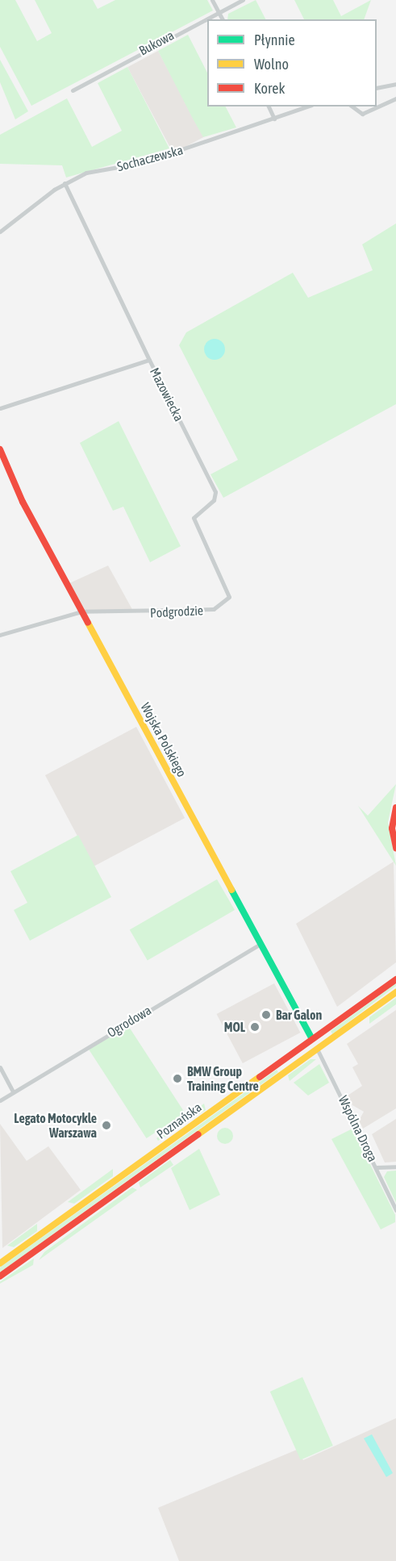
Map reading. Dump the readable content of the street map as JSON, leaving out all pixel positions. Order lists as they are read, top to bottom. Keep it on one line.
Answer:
{"streets":{"main road":["Wojska Polskiego","Poznańska"],"street":["Bukowa","Sochaczewska","Mazowiecka","Podgrodzie","Ogrodowa","Wspólna Droga"]},"crossings":[["Mazowiecka","Podgrodzie"],["Podgrodzie","Wojska Polskiego"],["Wojska Polskiego","Ogrodowa"],["Wojska Polskiego","Poznańska"],["Poznańska","Wspólna Droga"]],"places":["Bar Galon","MOL","BMW Group Training Centre","Legato Motocykle Warszawa"],"legend":["Płynnie","Wolno","Korek"]}
